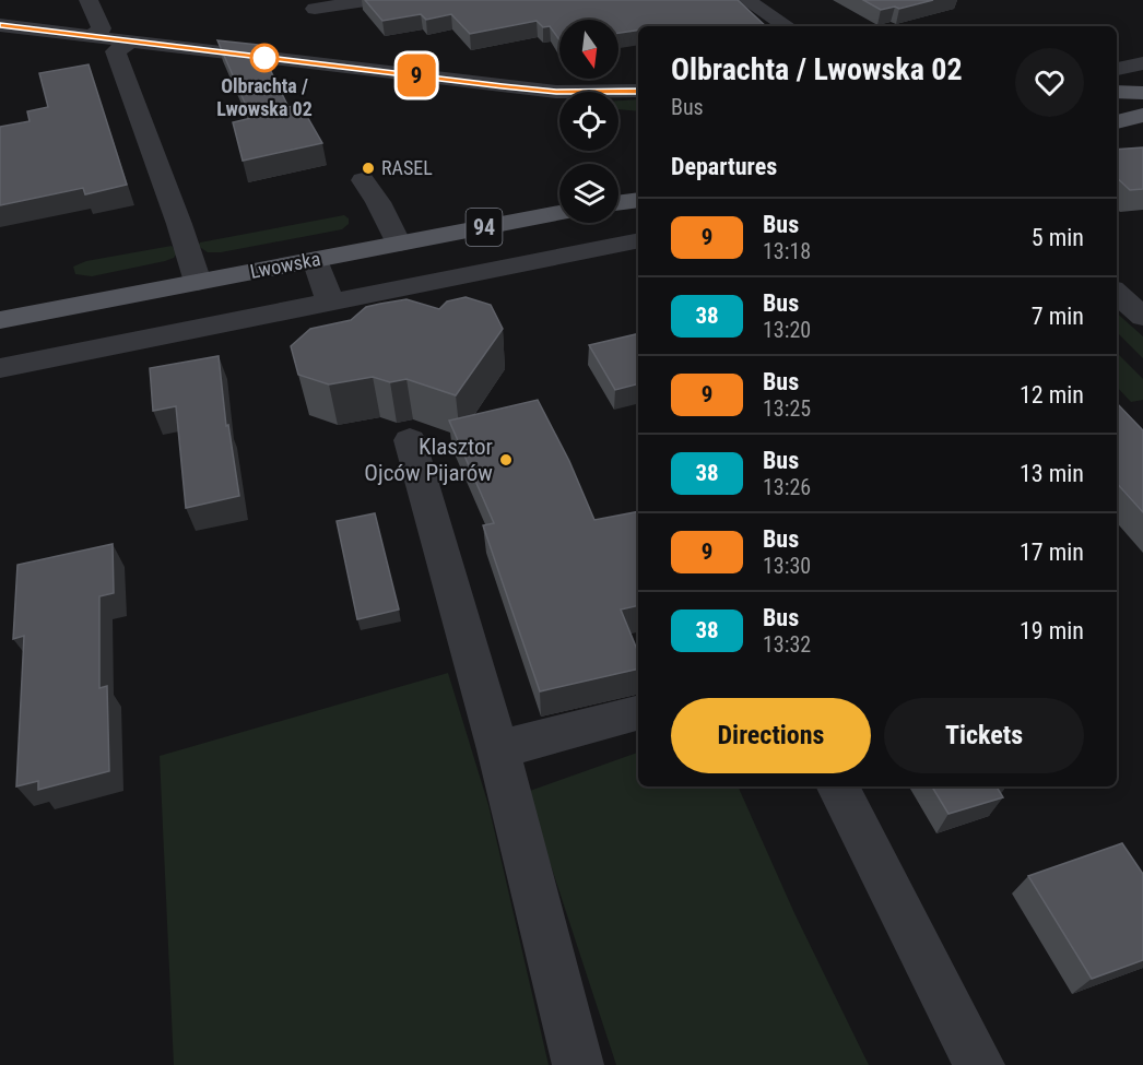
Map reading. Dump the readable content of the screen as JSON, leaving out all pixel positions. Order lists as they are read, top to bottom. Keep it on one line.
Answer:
{"streets":{"main road":["94","Lwowska"]},"places":["Olbrachta / Lwowska 02","RASEL","Klasztor Ojców Pijarów"],"lines":["bus line 9"],"north":"bottom","page":{"on_map":"9","heading":[["Olbrachta / Lwowska 02","Bus"],"Departures"],"list":[{"mark":"9","name":"Bus","note":"13:18","value":"5 min"},{"mark":"38","name":"Bus","note":"13:20","value":"7 min"},{"mark":"9","name":"Bus","note":"13:25","value":"12 min"},{"mark":"38","name":"Bus","note":"13:26","value":"13 min"},{"mark":"9","name":"Bus","note":"13:30","value":"17 min"},{"mark":"38","name":"Bus","note":"13:32","value":"19 min"}],"buttons":["Directions","Tickets"]}}
